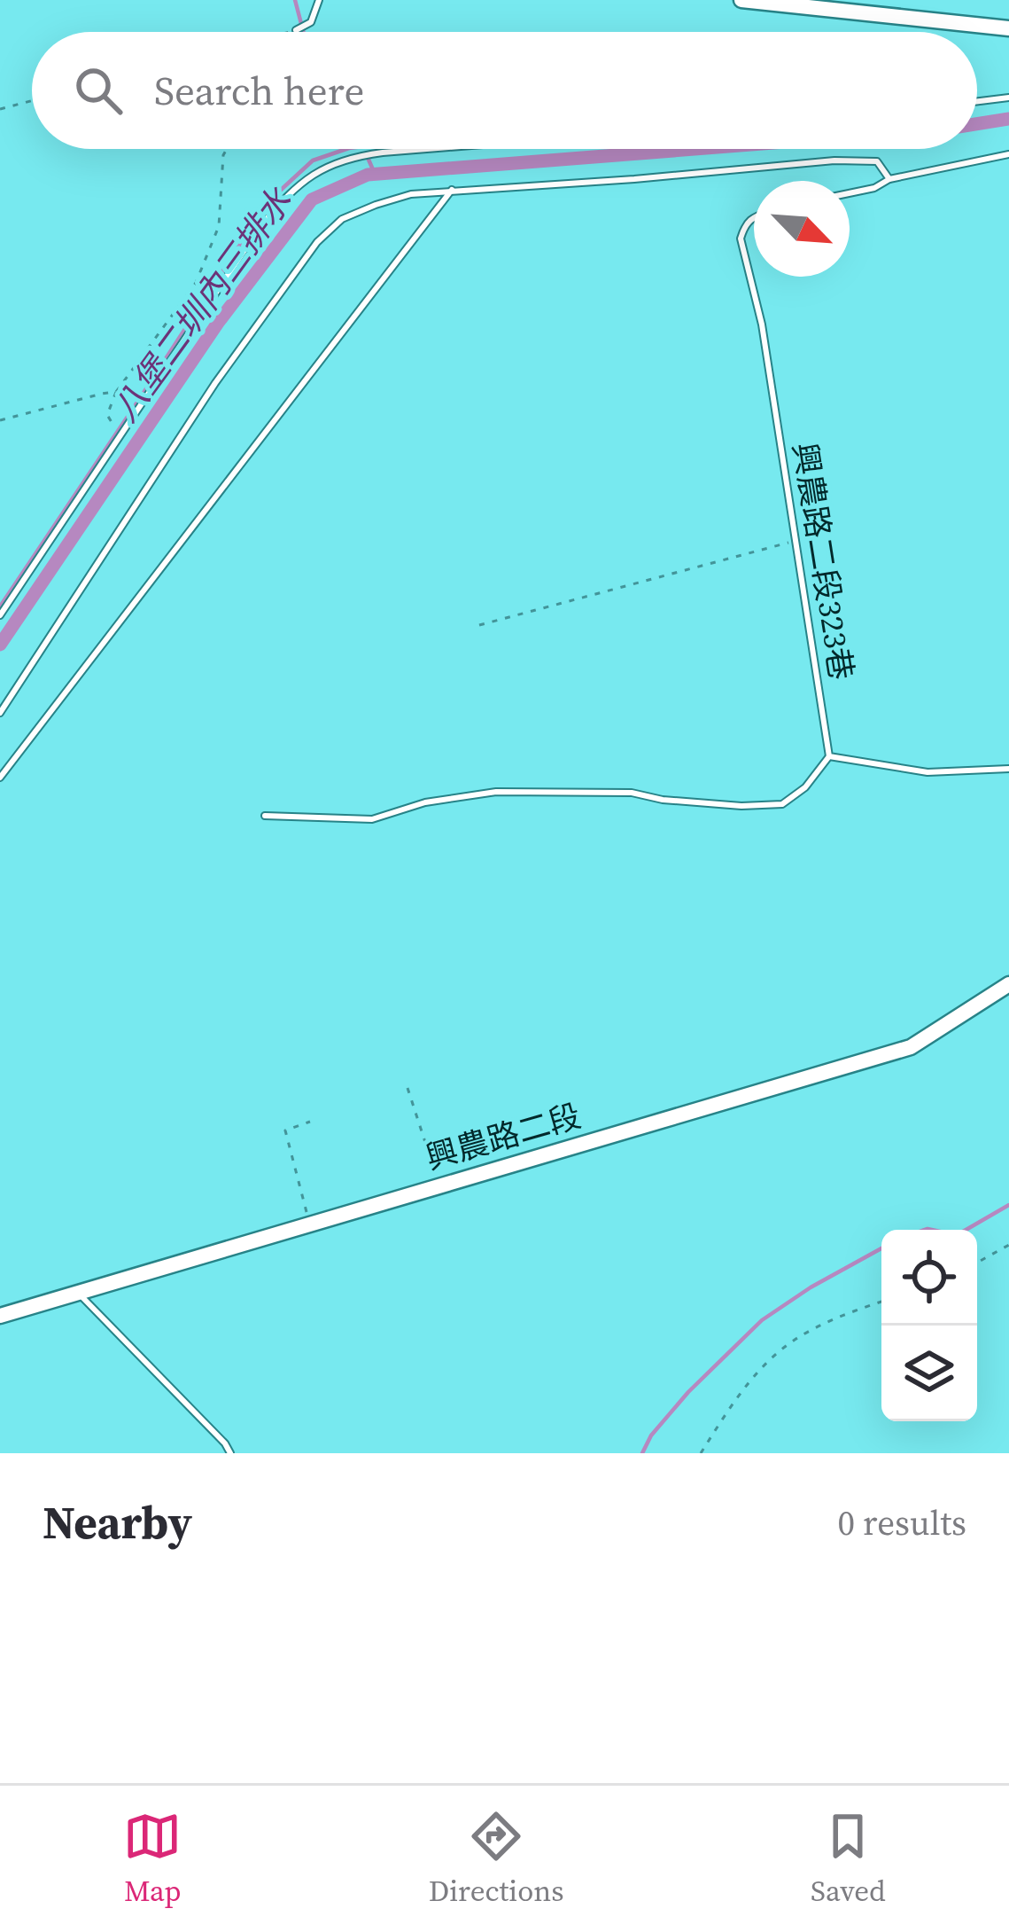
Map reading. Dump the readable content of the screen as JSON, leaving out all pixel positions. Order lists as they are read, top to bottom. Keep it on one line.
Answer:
{"streets":{"street":["興農路二段"],"lane":["興農路二段323巷"]},"water":["八堡二圳內三排水"],"north":"bottom right","page":{"search":"Search here","heading":["Nearby","0 results"],"nav":["Map","Directions","Saved"]}}
